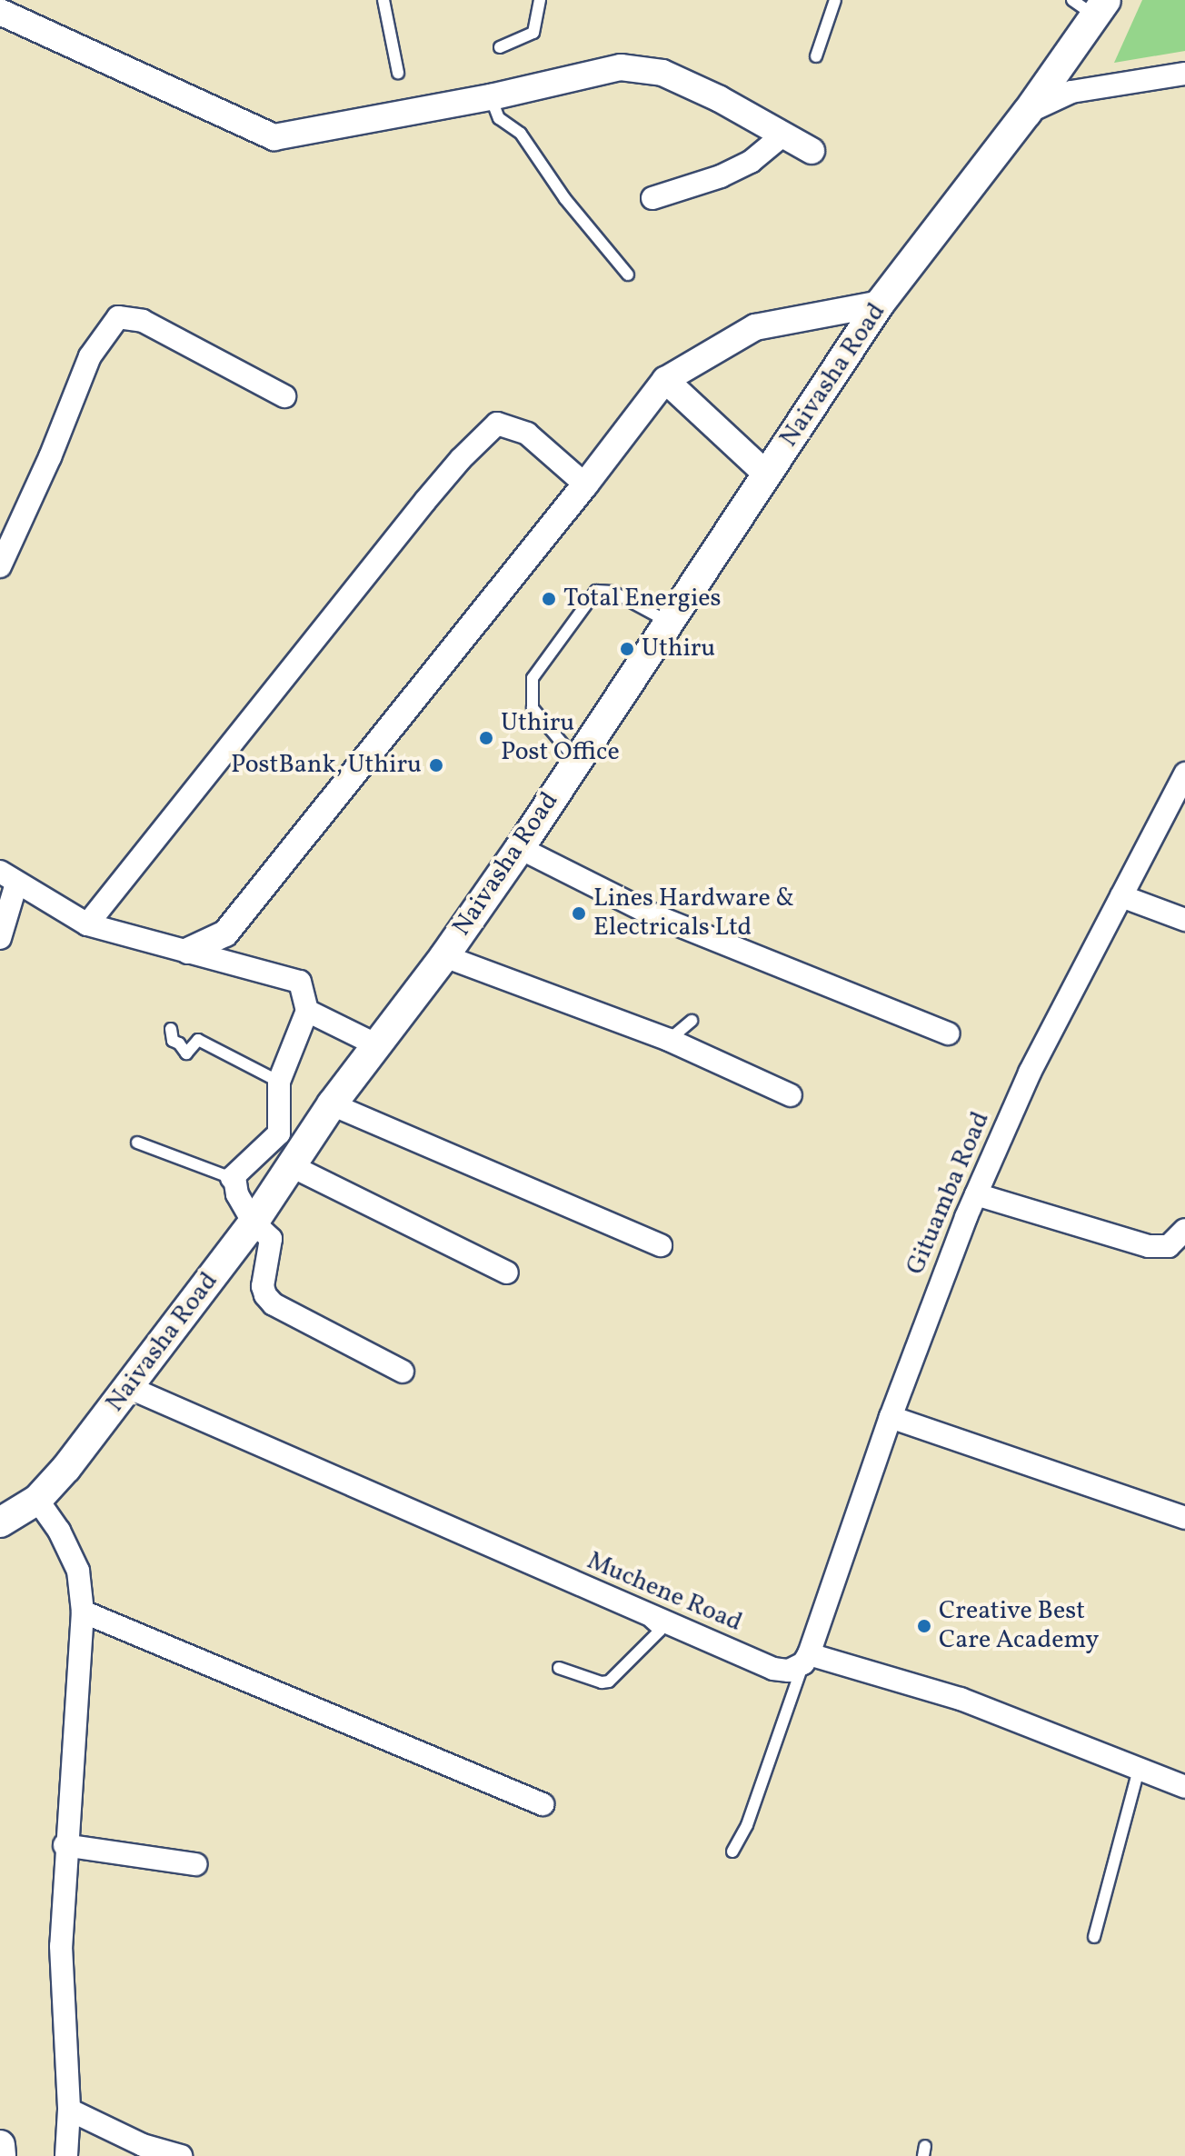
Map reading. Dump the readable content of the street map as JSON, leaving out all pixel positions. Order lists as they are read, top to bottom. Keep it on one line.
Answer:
{"streets":{"main road":["Naivasha Road"],"street":["Gituamba Road","Muchene Road"]},"crossings":[["Naivasha Road","Muchene Road"],["Gituamba Road","Muchene Road"]],"places":["Total Energies","Uthiru","Uthiru Post Office","PostBank, Uthiru","Lines Hardware & Electricals Ltd","Creative Best Care Academy"]}
